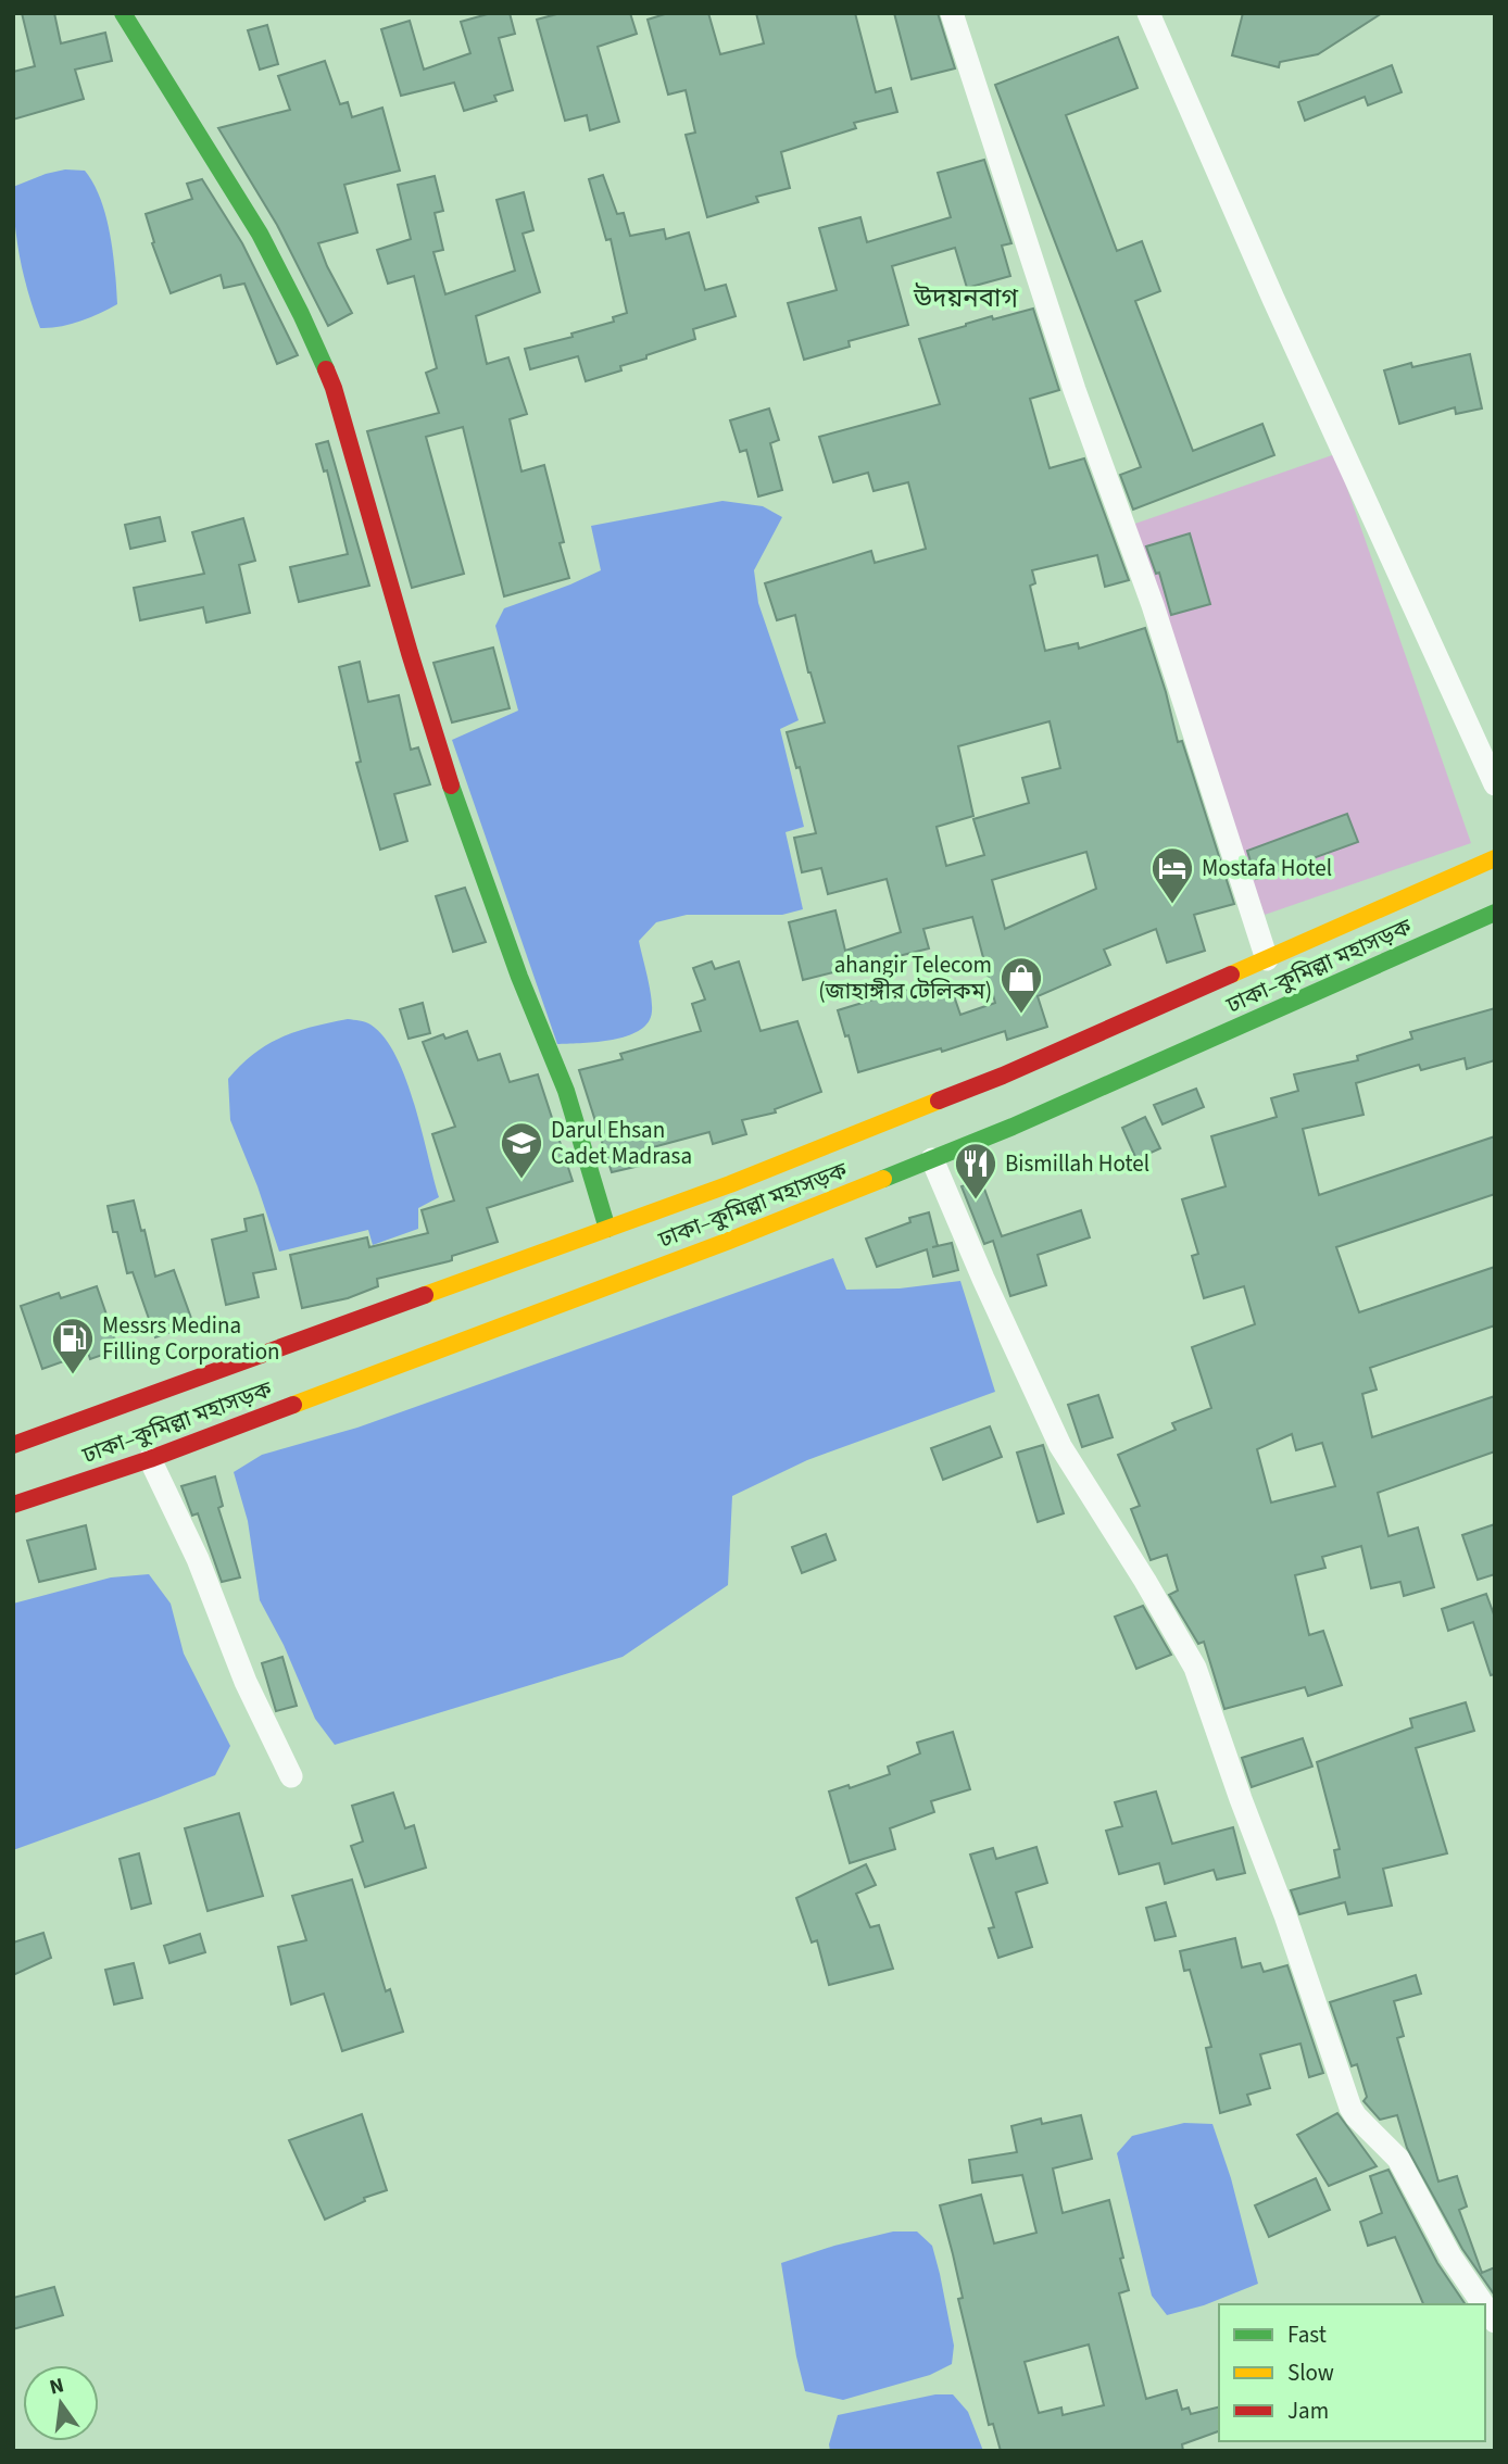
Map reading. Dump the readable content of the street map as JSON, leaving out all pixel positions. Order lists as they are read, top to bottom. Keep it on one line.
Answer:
{"streets":{"main road":["ঢাকা–কুমিল্লা মহাসড়ক"]},"districts":["উদয়নবাগ"],"places":{"hotel":["Mostafa Hotel"],"shop":["ahangir Telecom (জাহাঙ্গীর টেলিকম)"],"school or university":["Darul Ehsan Cadet Madrasa"],"restaurant":["Bismillah Hotel"],"fuel station":["Messrs Medina Filling Corporation"]},"legend":["Fast","Slow","Jam"],"north":"top"}
